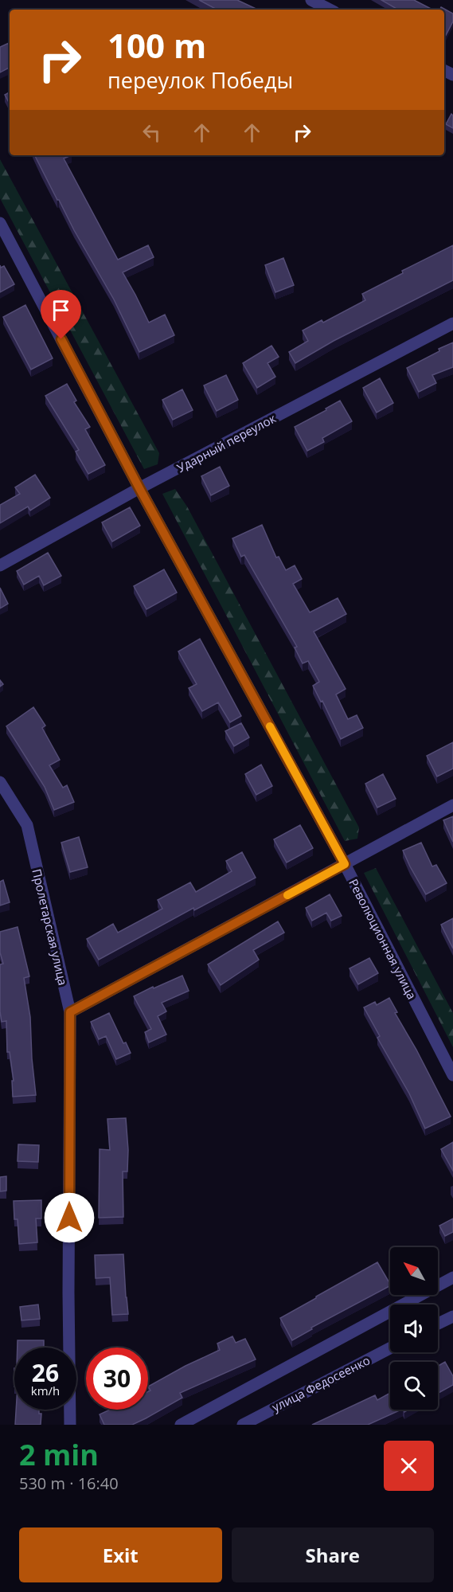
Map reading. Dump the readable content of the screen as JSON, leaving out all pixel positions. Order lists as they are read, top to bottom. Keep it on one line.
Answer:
{"streets":{"street":["Ударный переулок","Пролетарская улица","Революционная улица","улица Федосеенко"]},"crossings":[["Ударный переулок","Революционная улица"]],"north":"top left","page":{"turn":["100 m","переулок Победы"],"speed":"26 km/h","limit":"30","heading":["2 min","530 m · 16:40"],"buttons":["Exit","Share"]}}
